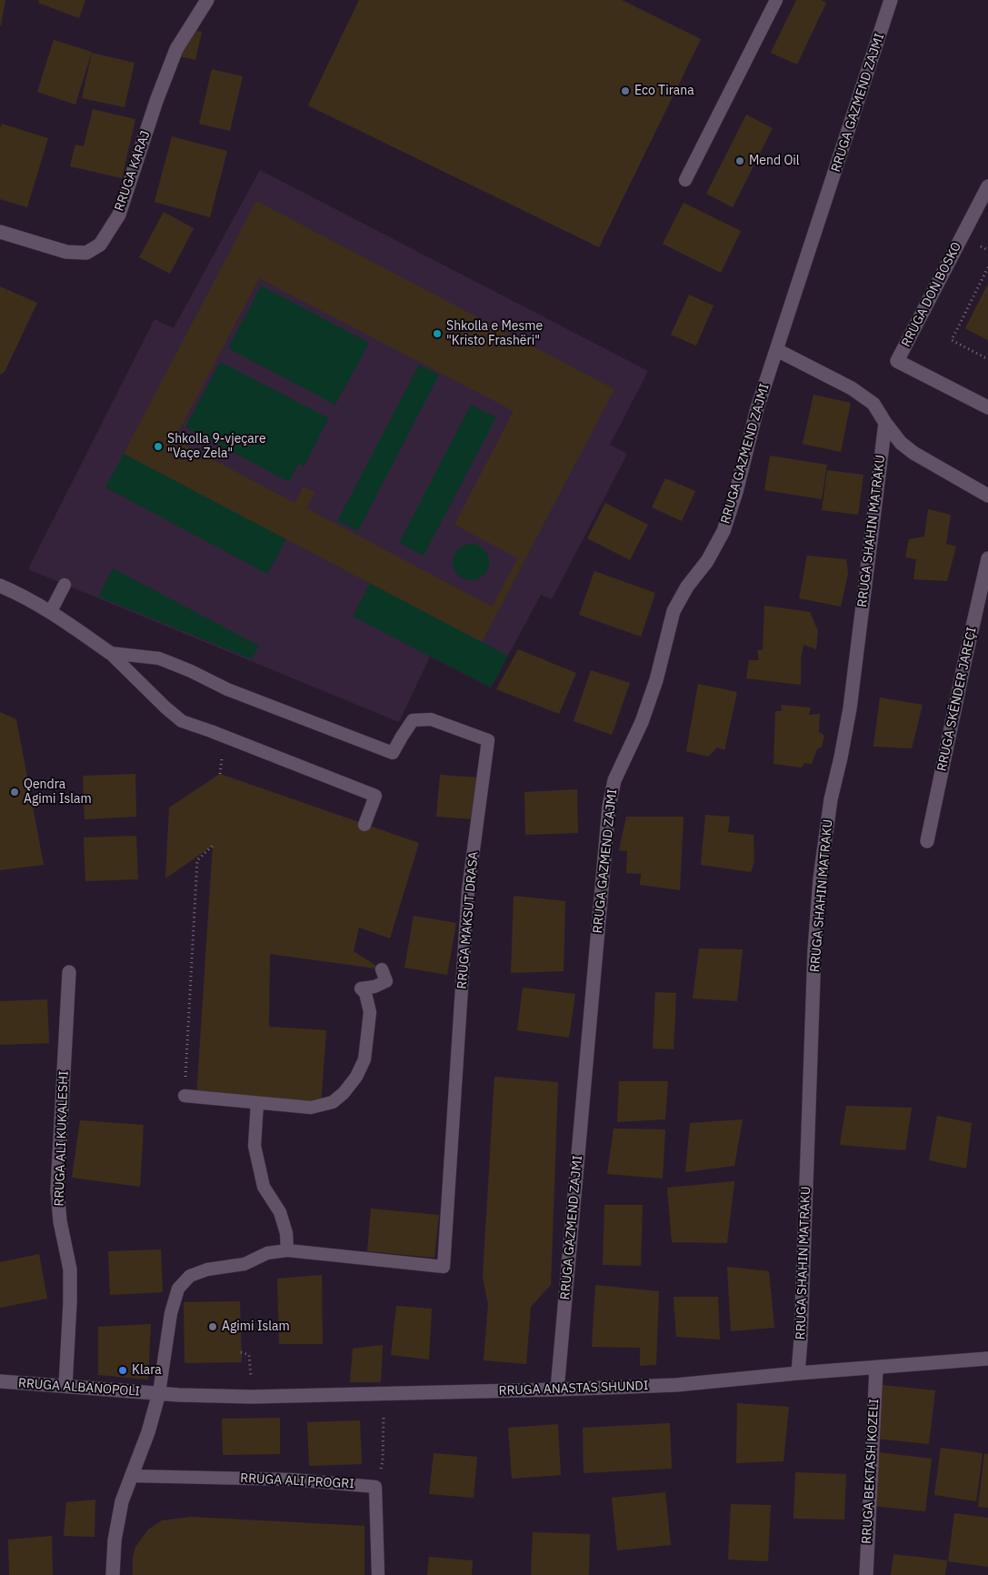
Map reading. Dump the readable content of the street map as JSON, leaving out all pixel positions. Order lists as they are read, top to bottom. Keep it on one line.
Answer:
{"streets":{"street":["RRUGA GAZMEND ZAJMI","RRUGA KARAJ","RRUGA DON BOSKO","RRUGA SHAHIN MATRAKU","RRUGA SKËNDER JAREÇI","RRUGA MAKSUT DRASA","RRUGA ALI KUKALESHI","RRUGA ALBANOPOLI","RRUGA ANASTAS SHUNDI","RRUGA BEKTASH KOZELI"],"lane":["RRUGA ALI PROGRI"]},"crossings":[["RRUGA GAZMEND ZAJMI","RRUGA ANASTAS SHUNDI"],["RRUGA SHAHIN MATRAKU","RRUGA ANASTAS SHUNDI"],["RRUGA MAKSUT DRASA","RRUGA ALBANOPOLI"],["RRUGA MAKSUT DRASA","RRUGA ANASTAS SHUNDI"],["RRUGA ALI KUKALESHI","RRUGA ALBANOPOLI"],["RRUGA ALBANOPOLI","RRUGA ANASTAS SHUNDI"],["RRUGA ANASTAS SHUNDI","RRUGA BEKTASH KOZELI"]],"places":["Eco Tirana","Mend Oil","Shkolla e Mesme \"Kristo Frashëri\"","Shkolla 9-vjeçare \"Vaçe Zela\"","Qendra Agimi Islam","Agimi Islam","Klara"]}
